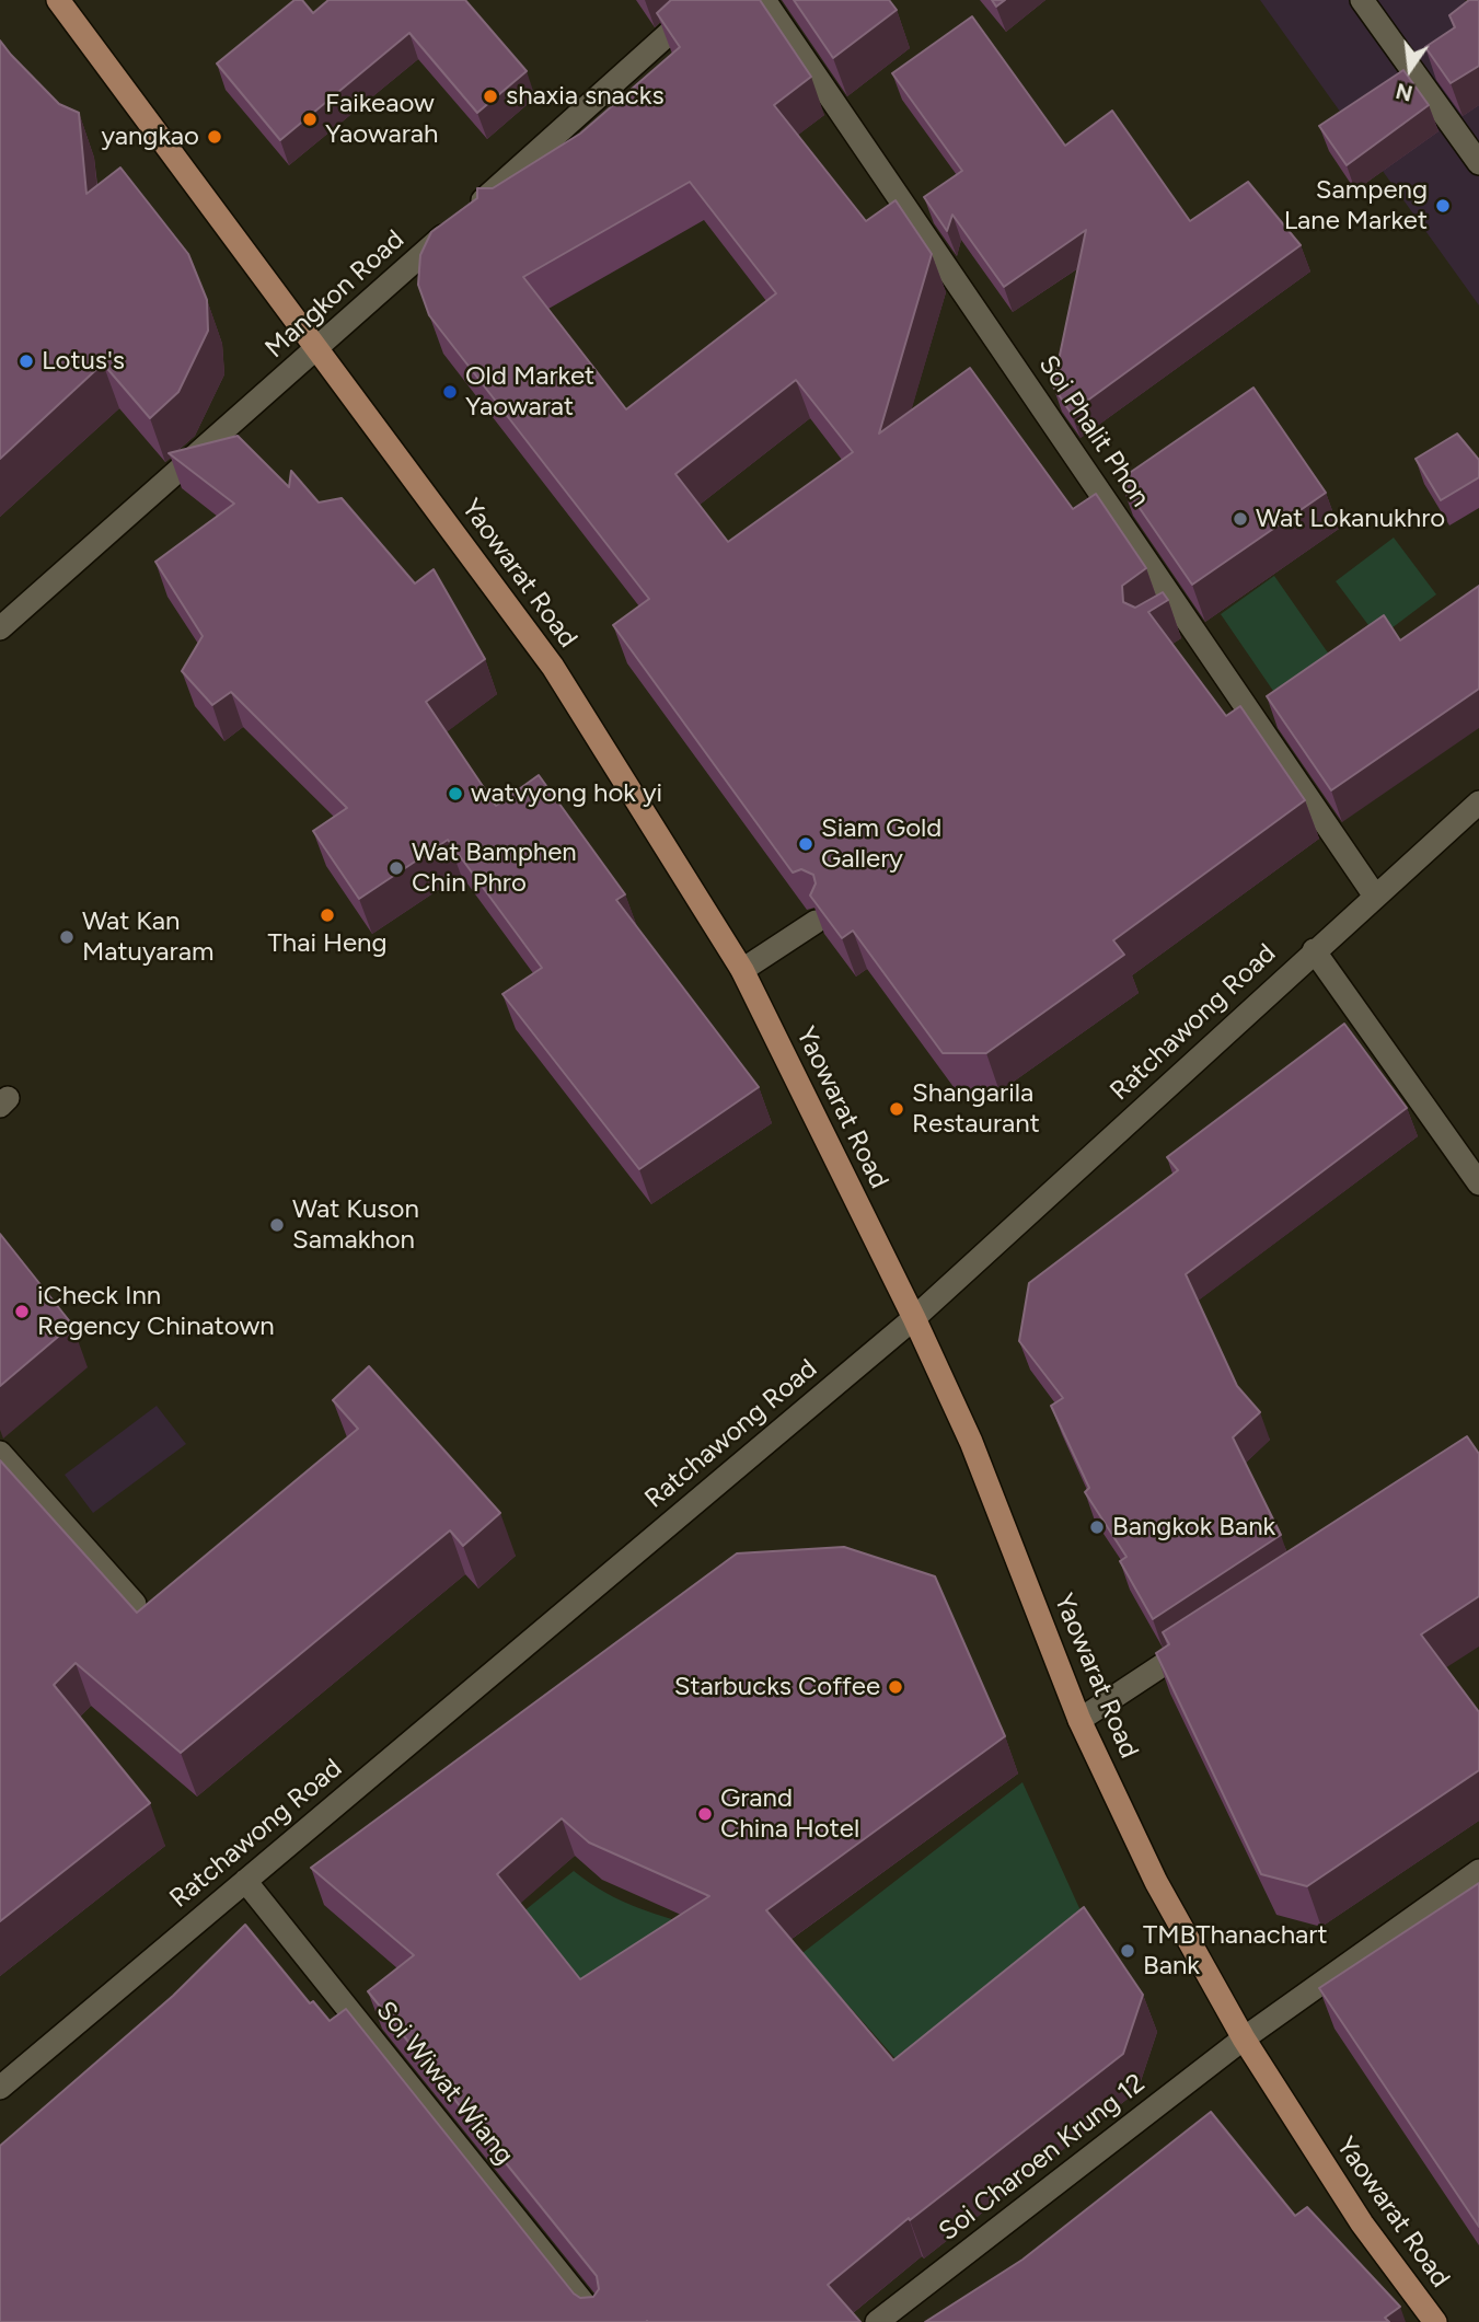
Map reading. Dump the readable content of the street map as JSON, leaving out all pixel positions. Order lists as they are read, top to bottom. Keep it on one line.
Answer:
{"streets":{"main road":["Yaowarat Road"],"street":["Mangkon Road","Soi Phalit Phon","Ratchawong Road","Soi Wiwat Wiang","Soi Charoen Krung 12"]},"crossings":[["Mangkon Road","Yaowarat Road"],["Soi Phalit Phon","Ratchawong Road"],["Yaowarat Road","Ratchawong Road"],["Yaowarat Road","Soi Charoen Krung 12"],["Ratchawong Road","Soi Wiwat Wiang"]],"places":["shaxia snacks","Faikeaow Yaowarah","yangkao","Sampeng Lane Market","Lotus's","Old Market Yaowarat","Wat Lokanukhro","watvyong hok yi","Siam Gold Gallery","Wat Bamphen Chin Phro","Thai Heng","Wat Kan Matuyaram","Shangarila Restaurant","Wat Kuson Samakhon","iCheck Inn Regency Chinatown","Bangkok Bank","Starbucks Coffee","Grand China Hotel","TMBThanachart Bank"],"north":"bottom"}
